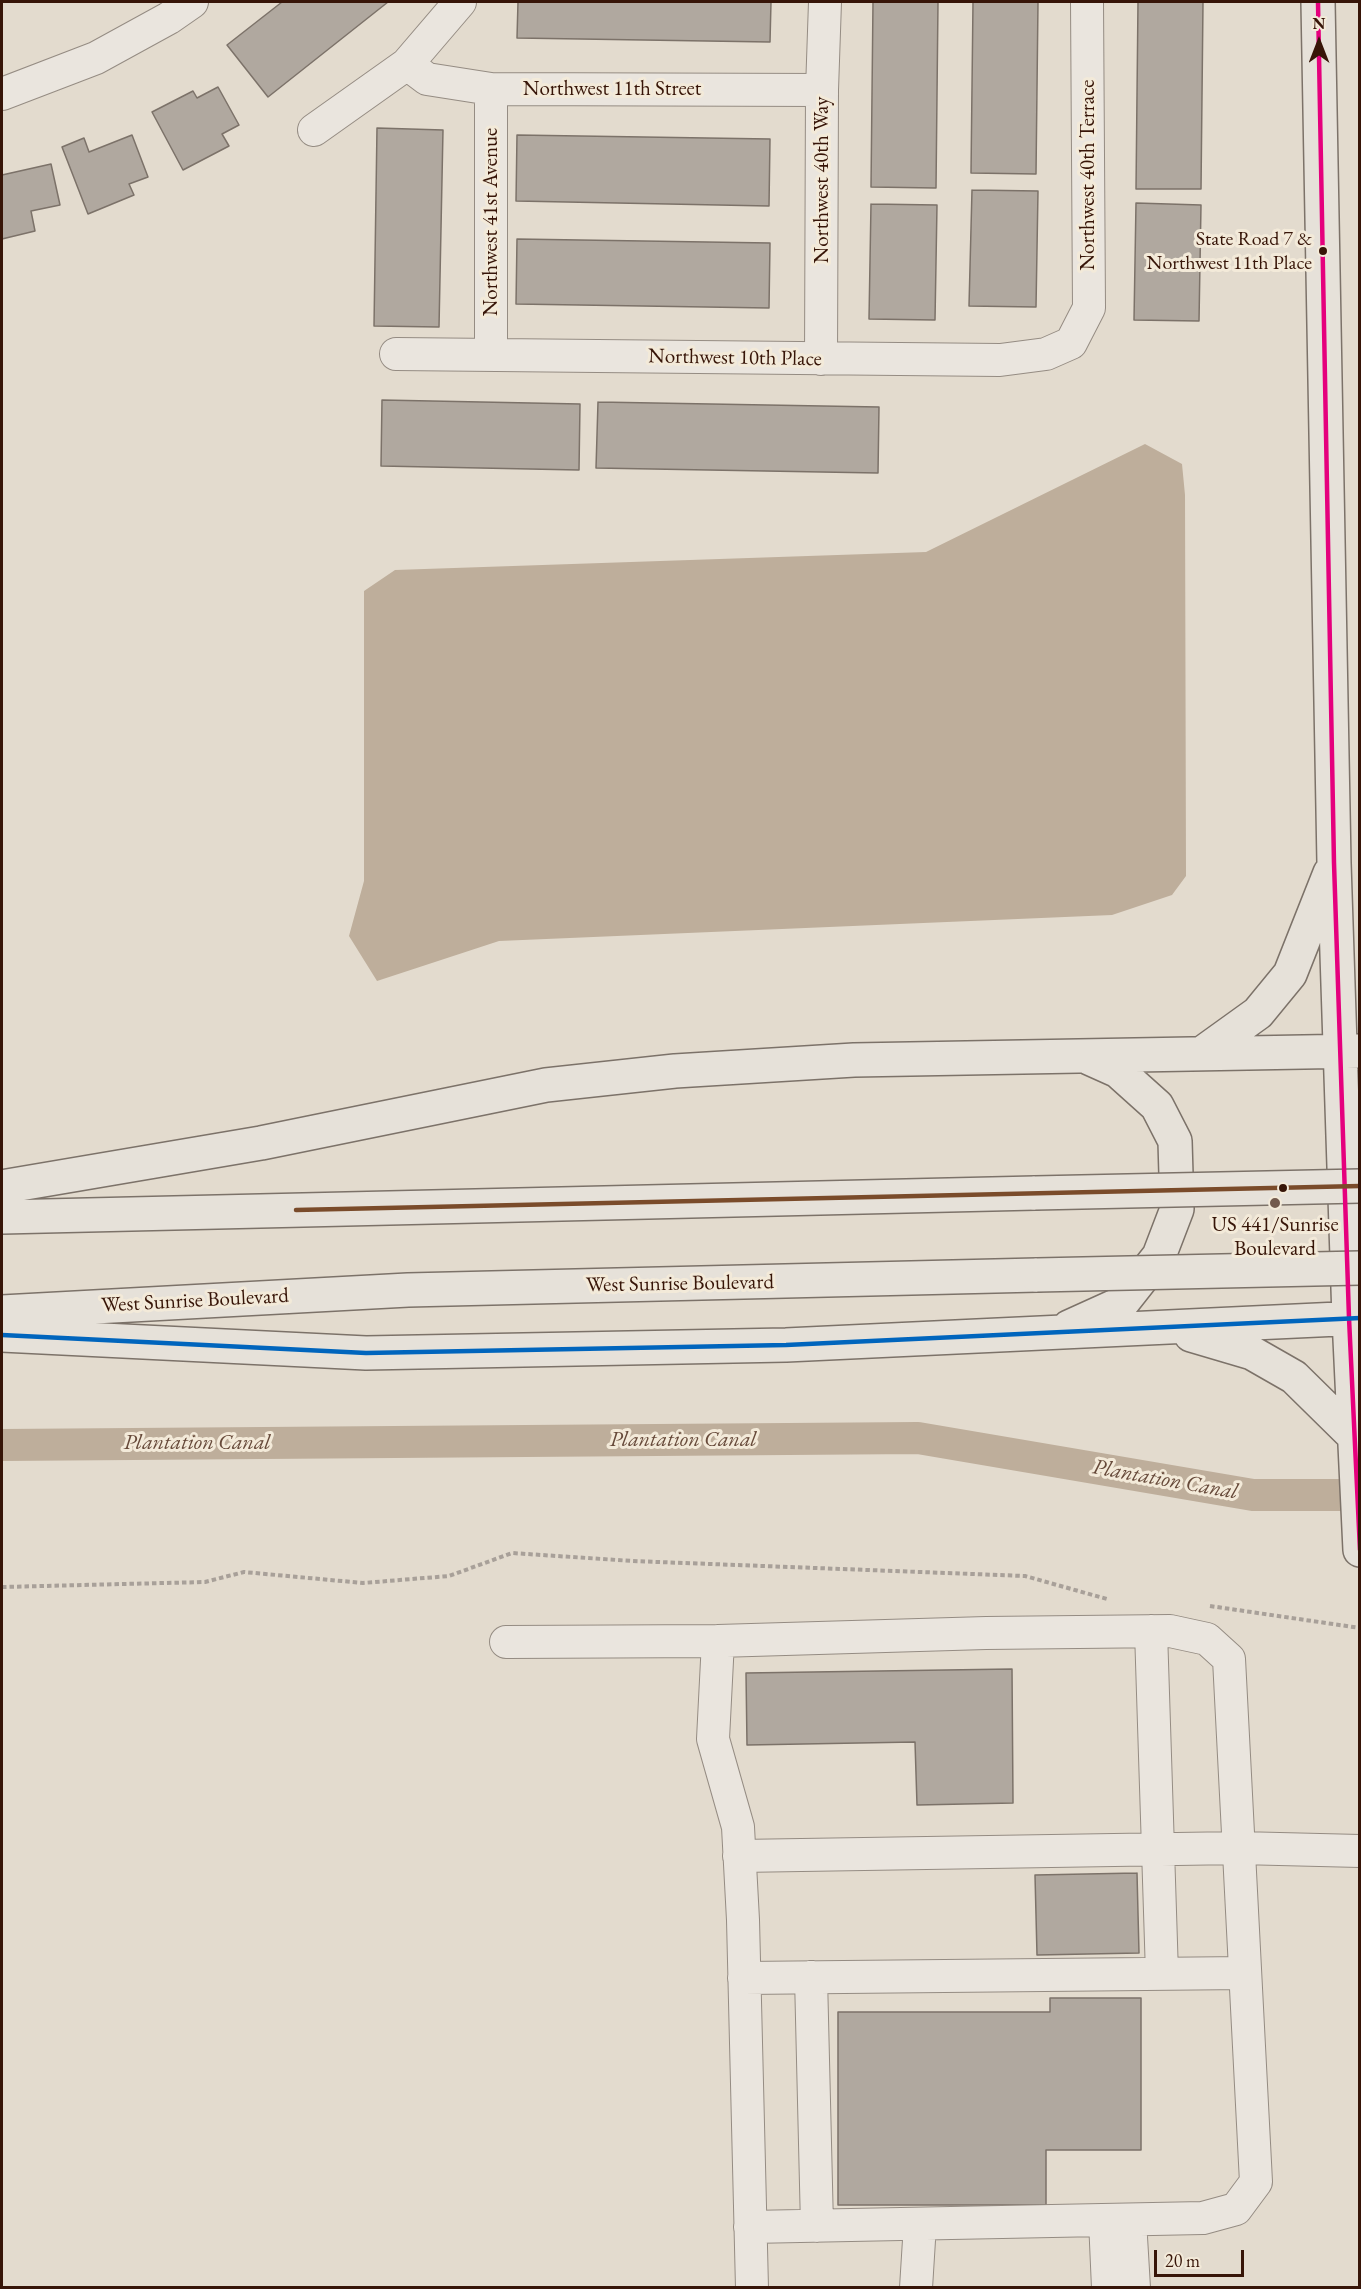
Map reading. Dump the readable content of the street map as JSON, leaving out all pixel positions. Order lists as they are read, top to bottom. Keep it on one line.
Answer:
{"streets":{"main road":["West Sunrise Boulevard"],"street":["Northwest 11th Street","Northwest 40th Terrace","Northwest 40th Way","Northwest 41st Avenue","Northwest 10th Place"]},"crossings":[["Northwest 11th Street","Northwest 40th Way"],["Northwest 11th Street","Northwest 41st Avenue"],["Northwest 40th Terrace","Northwest 10th Place"],["Northwest 40th Way","Northwest 10th Place"],["Northwest 41st Avenue","Northwest 10th Place"]],"water":["Plantation Canal"],"places":["State Road 7 & Northwest 11th Place","US 441/Sunrise Boulevard"],"scale_bar":"20 m","north":"top"}
